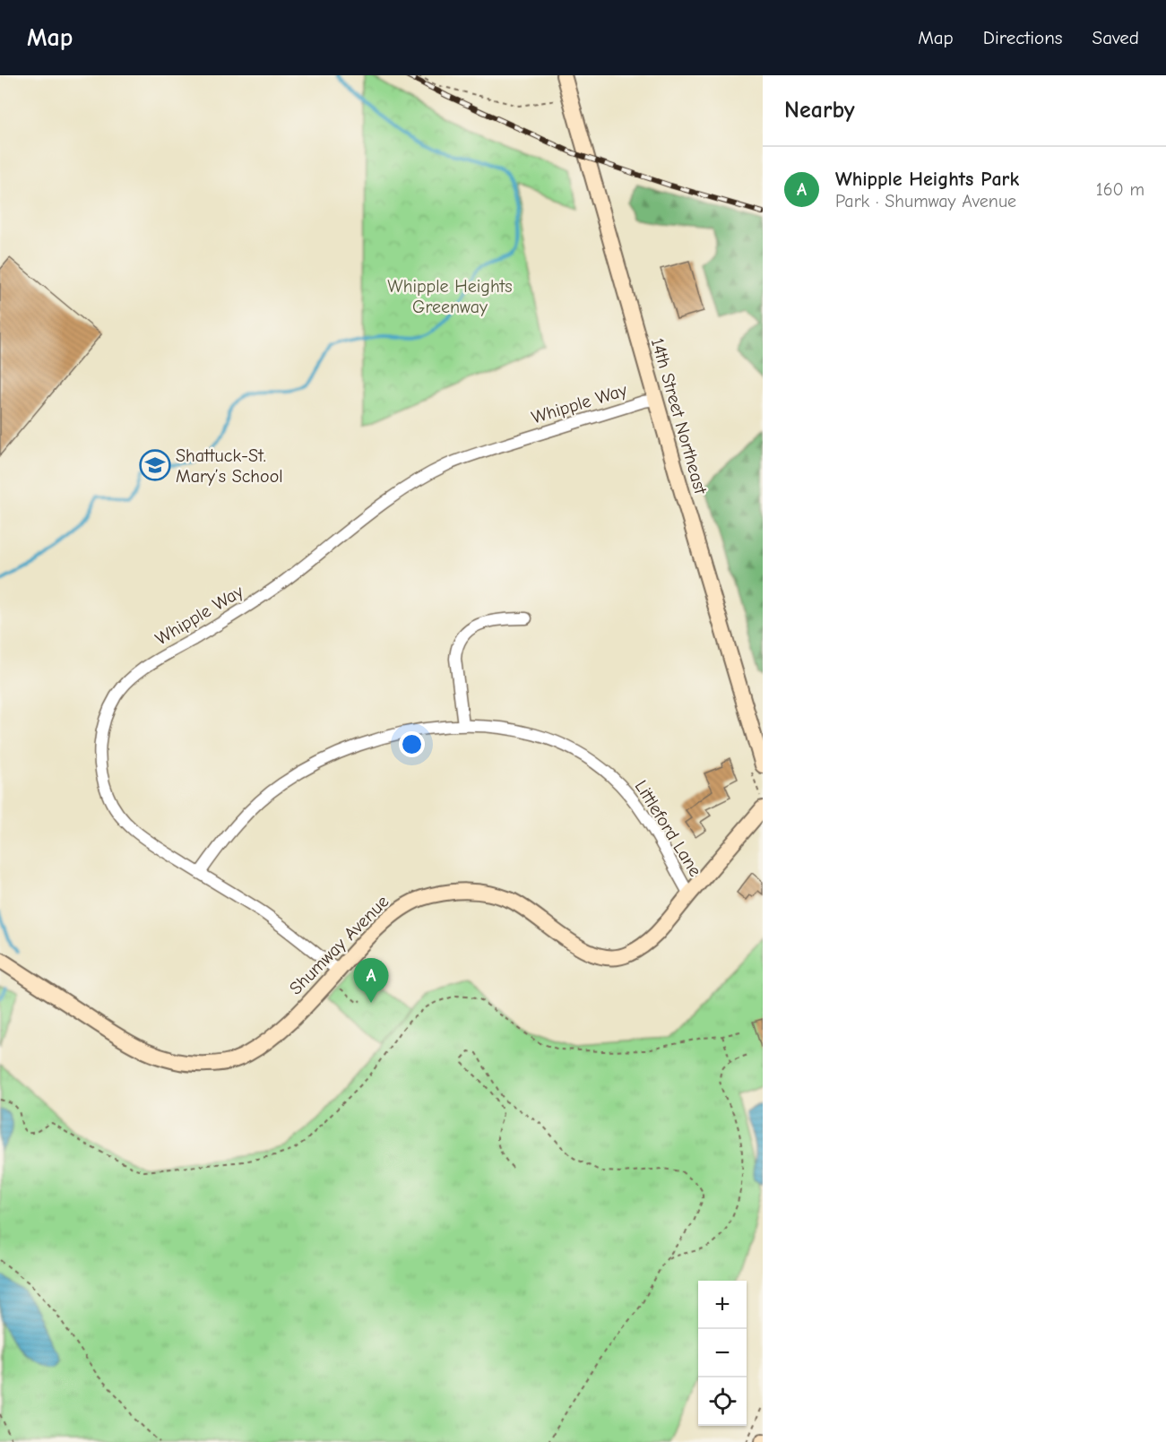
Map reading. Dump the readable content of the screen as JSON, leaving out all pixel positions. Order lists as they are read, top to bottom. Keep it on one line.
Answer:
{"streets":{"street":["Whipple Way","14th Street Northeast","Littleford Lane","Shumway Avenue"]},"crossings":[["Whipple Way","14th Street Northeast"],["Whipple Way","Littleford Lane"],["Whipple Way","Shumway Avenue"],["Littleford Lane","Shumway Avenue"]],"parks":["Whipple Heights Greenway"],"places":{"school or university":["Shattuck-St. Mary’s School"]},"page":{"header":"Map","nav":["Map","Directions","Saved"],"heading":"Nearby","list":[{"mark":"A","name":"Whipple Heights Park","note":"Park · Shumway Avenue","value":"160 m"}],"pins":"A","map_buttons":["+","−"]}}
